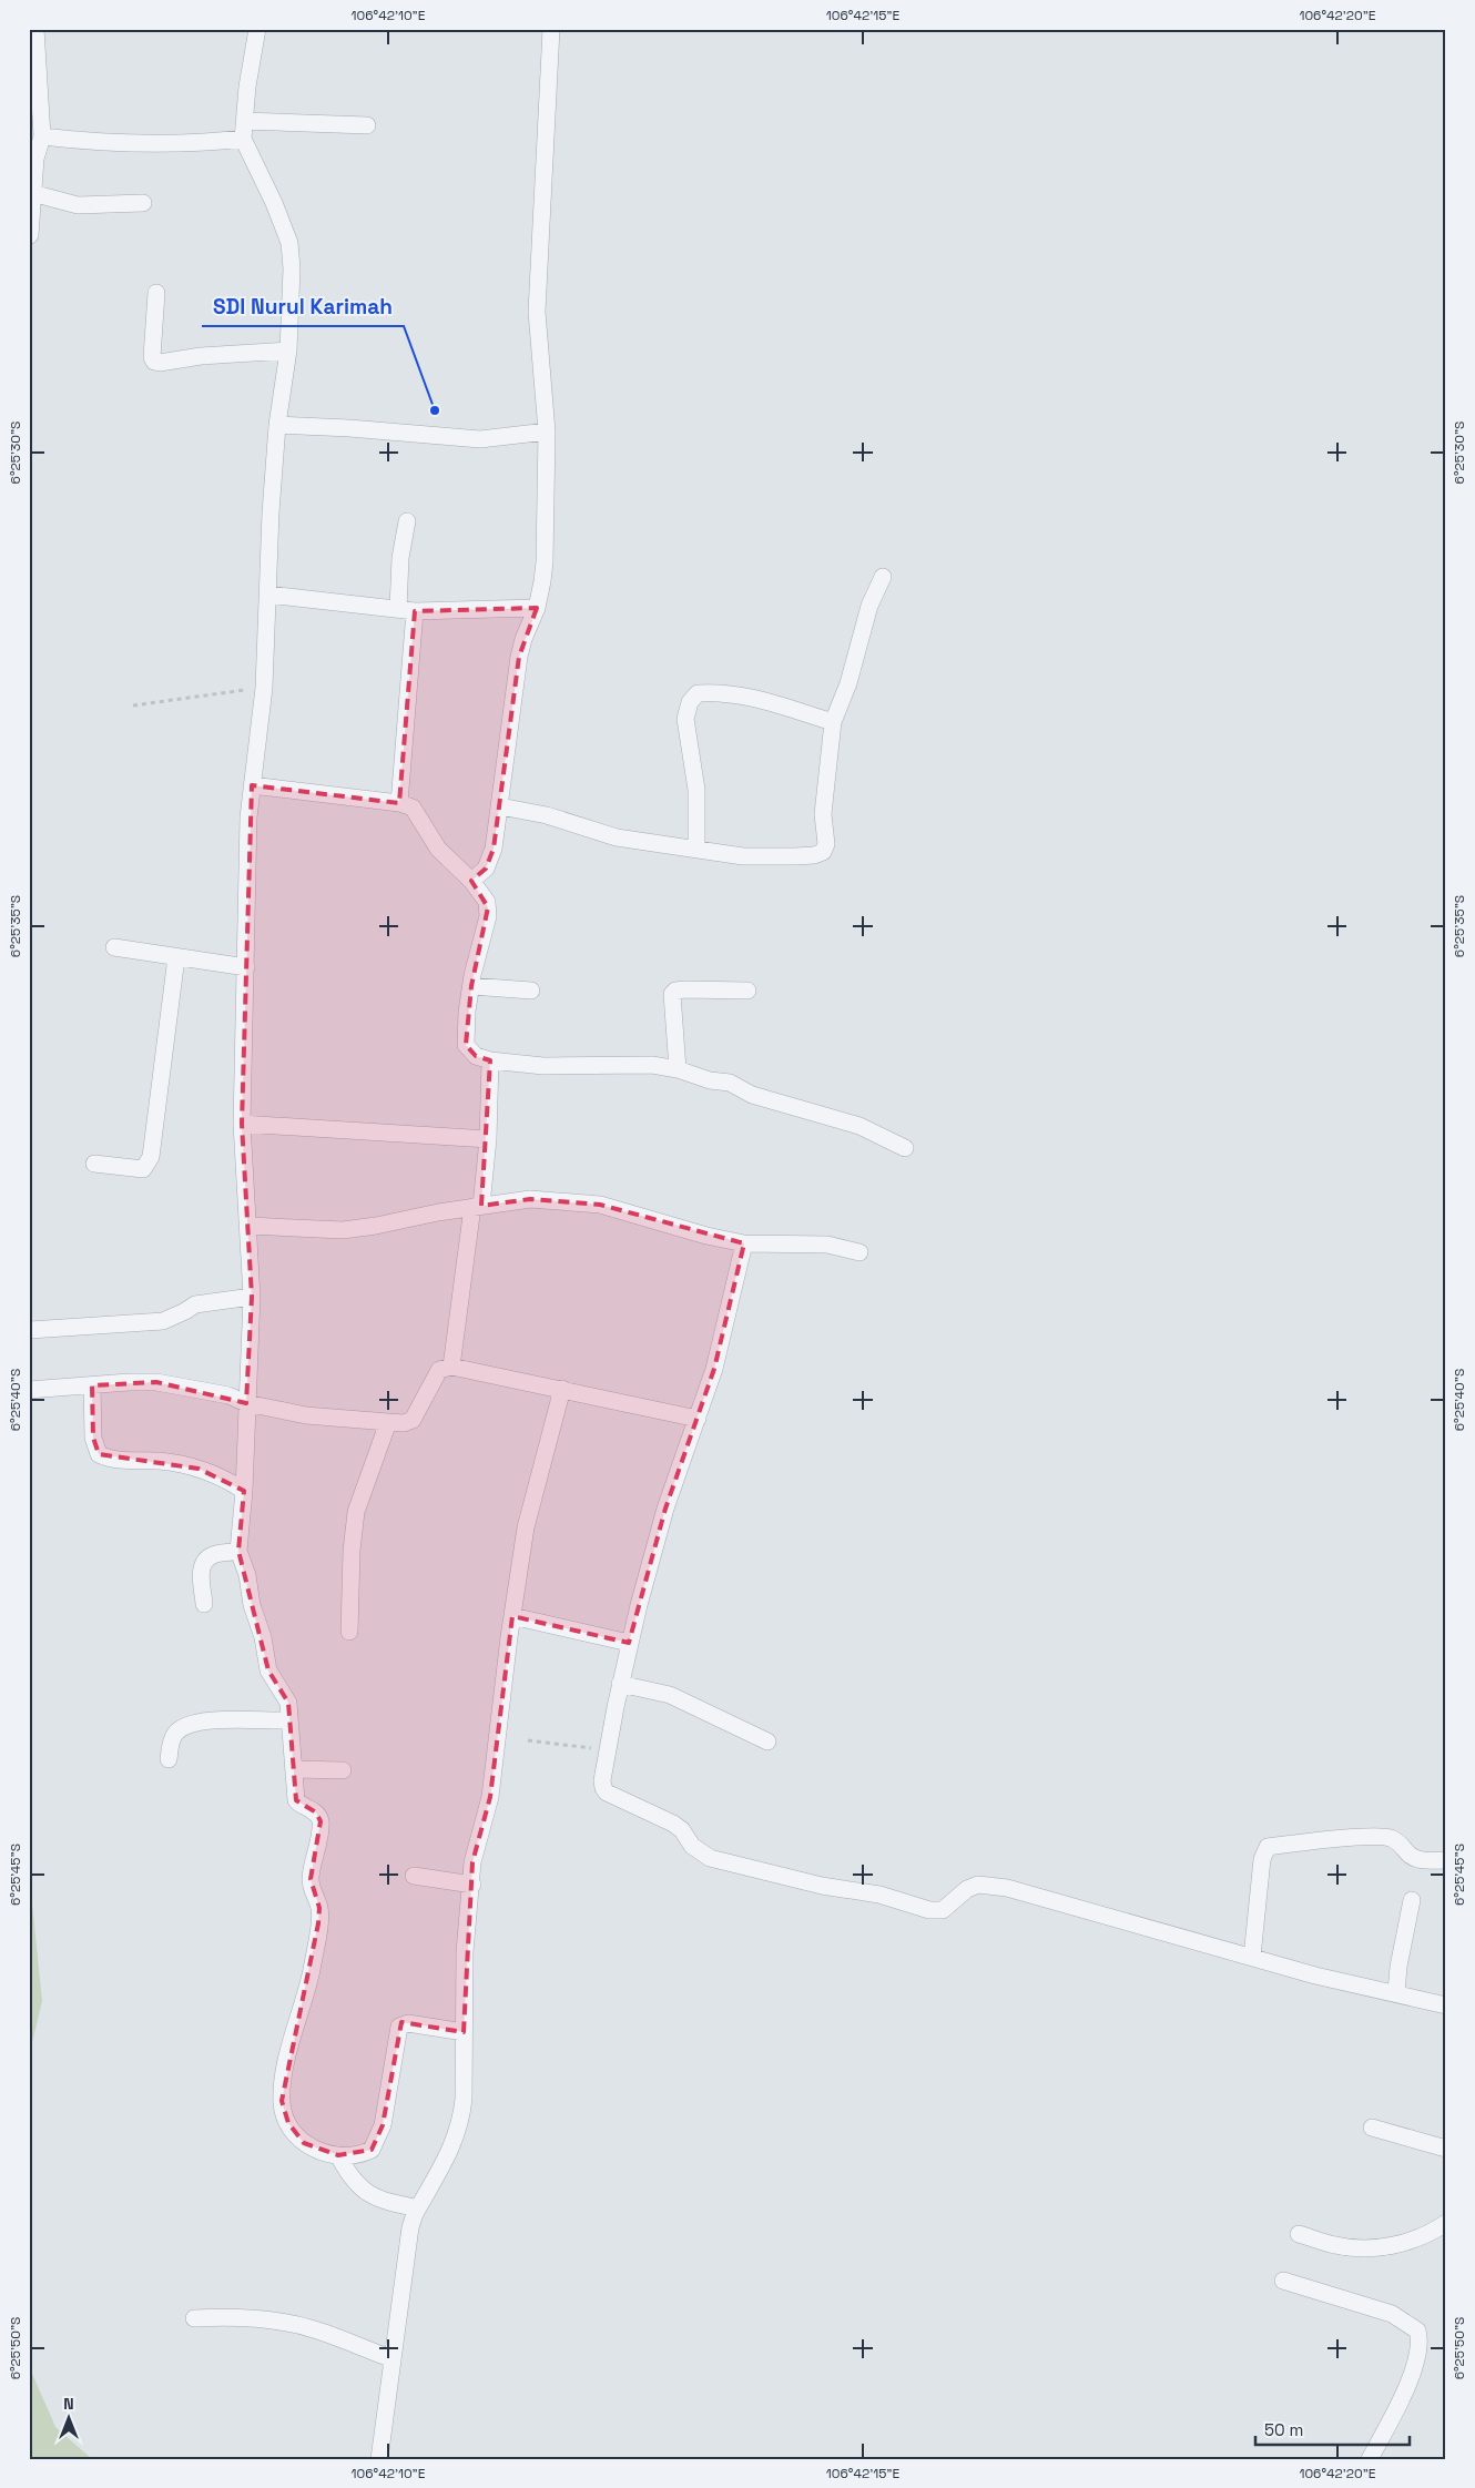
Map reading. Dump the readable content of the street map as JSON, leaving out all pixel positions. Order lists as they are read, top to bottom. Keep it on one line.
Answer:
{"places":["SDI Nurul Karimah"],"scale_bar":"50 m","north":"top","coordinates":["106°42'10\"E","106°42'15\"E","106°42'20\"E","6°25'30\"S","6°25'35\"S","6°25'40\"S","6°25'45\"S","6°25'50\"S"]}
